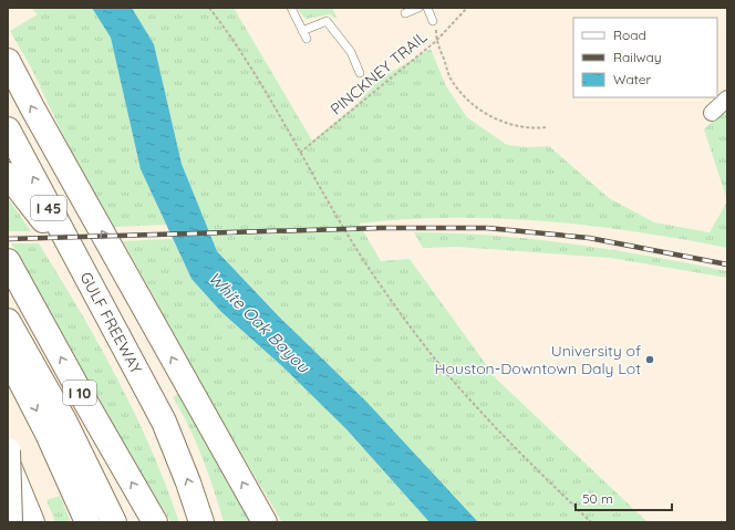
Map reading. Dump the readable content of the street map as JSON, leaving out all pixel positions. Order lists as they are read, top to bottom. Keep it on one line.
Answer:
{"streets":{"highway":["I 45","GULF FREEWAY","I 10"],"path":["PINCKNEY TRAIL"]},"water":["White Oak Bayou"],"places":["University of Houston-Downtown Daly Lot"],"legend":["Road","Railway","Water"],"scale_bar":"50 m"}
